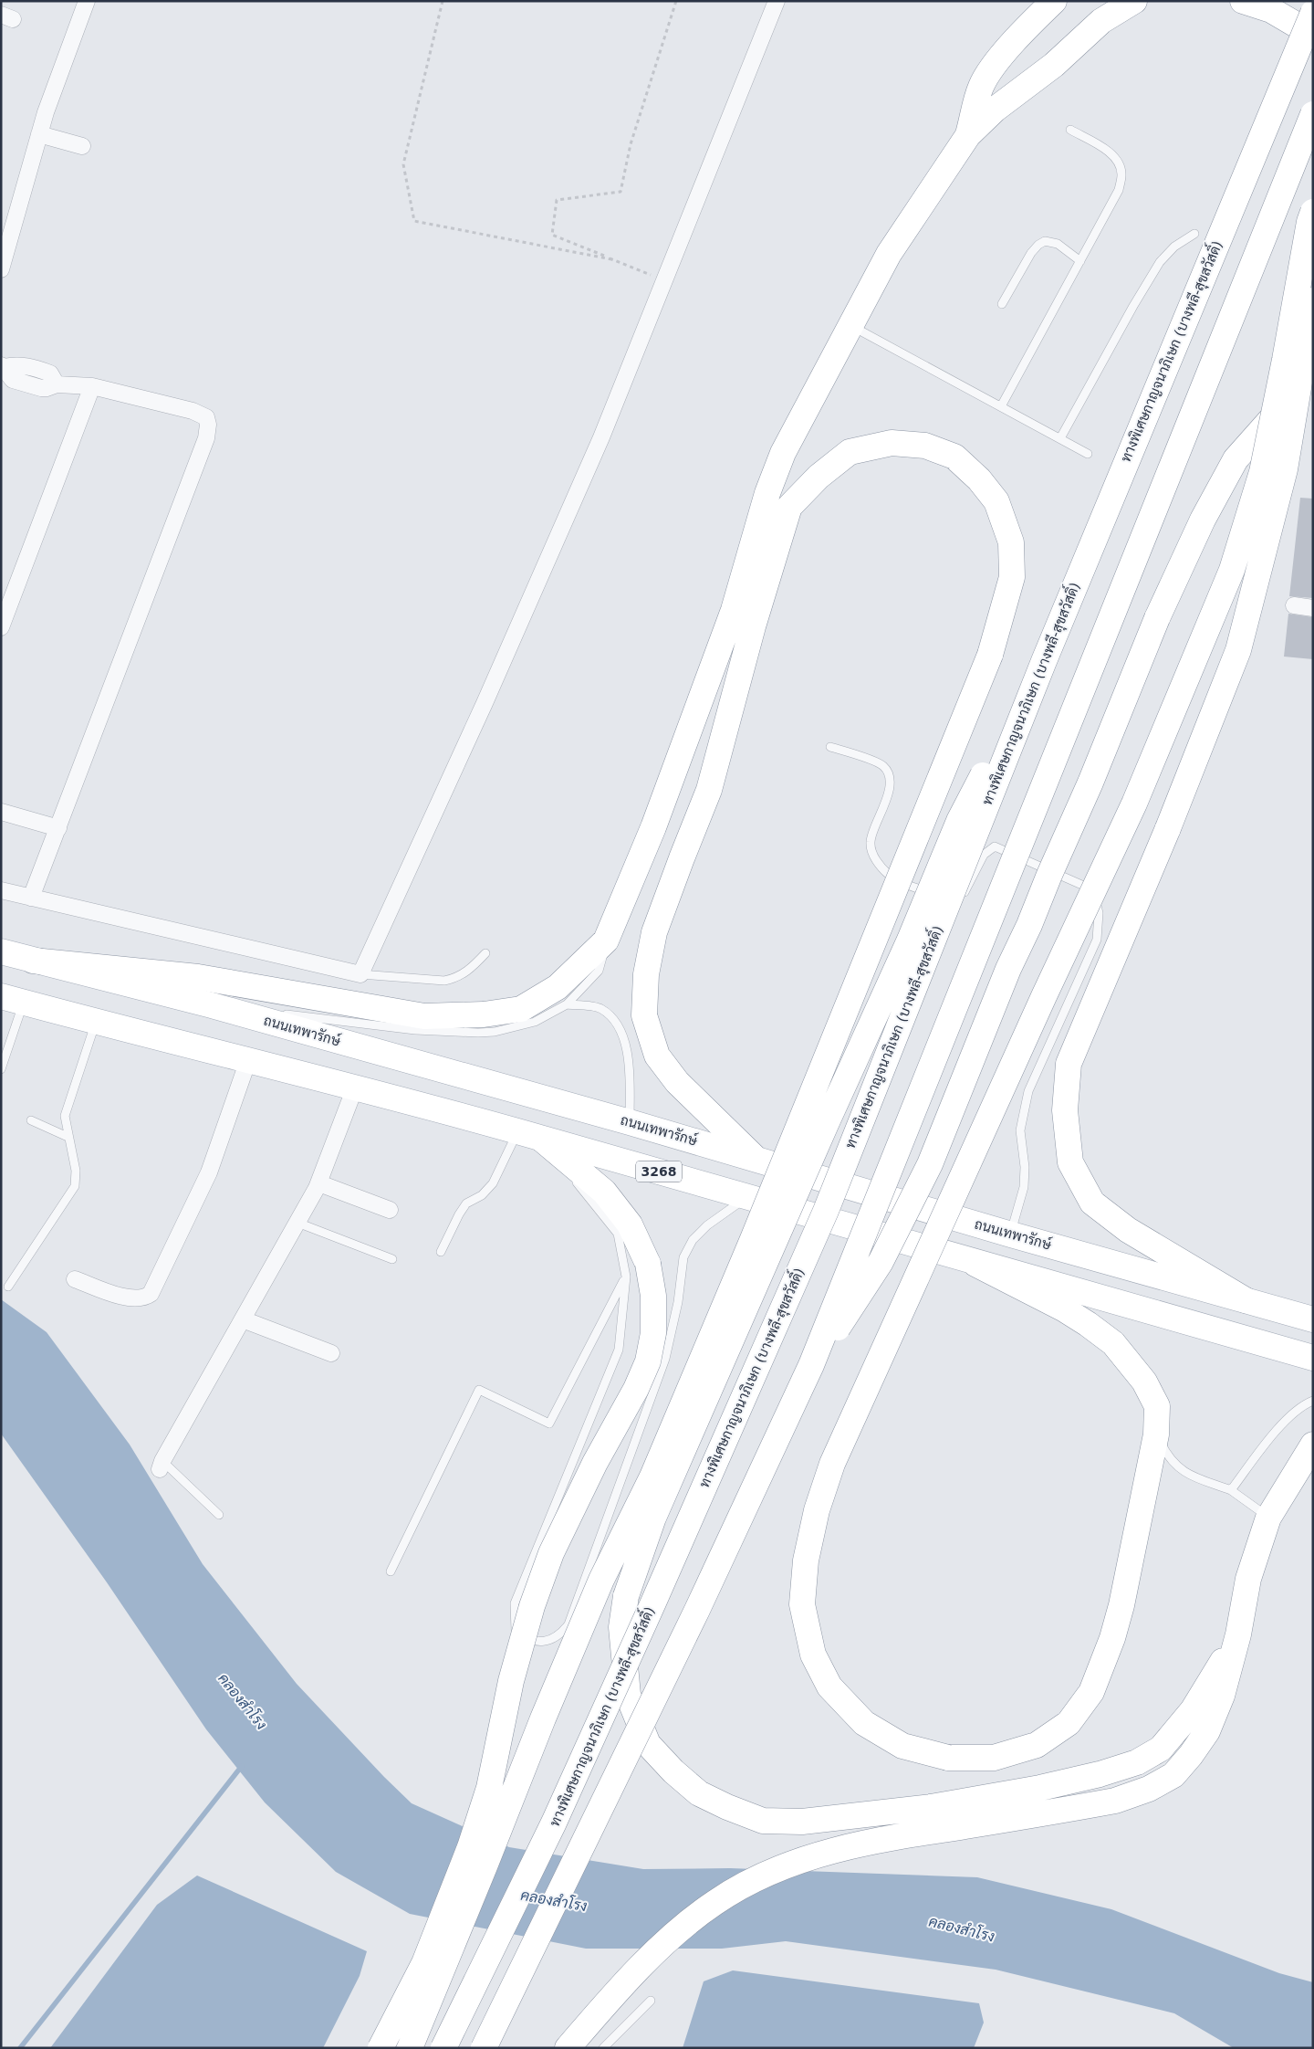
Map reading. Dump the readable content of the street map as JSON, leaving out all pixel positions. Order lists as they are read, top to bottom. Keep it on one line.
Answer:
{"streets":{"main road":["ทางพิเศษกาญจนาภิเษก (บางพลี-สุขสวัสดิ์)","ถนนเทพารักษ์","3268"]},"water":["คลองสำโรง"]}
